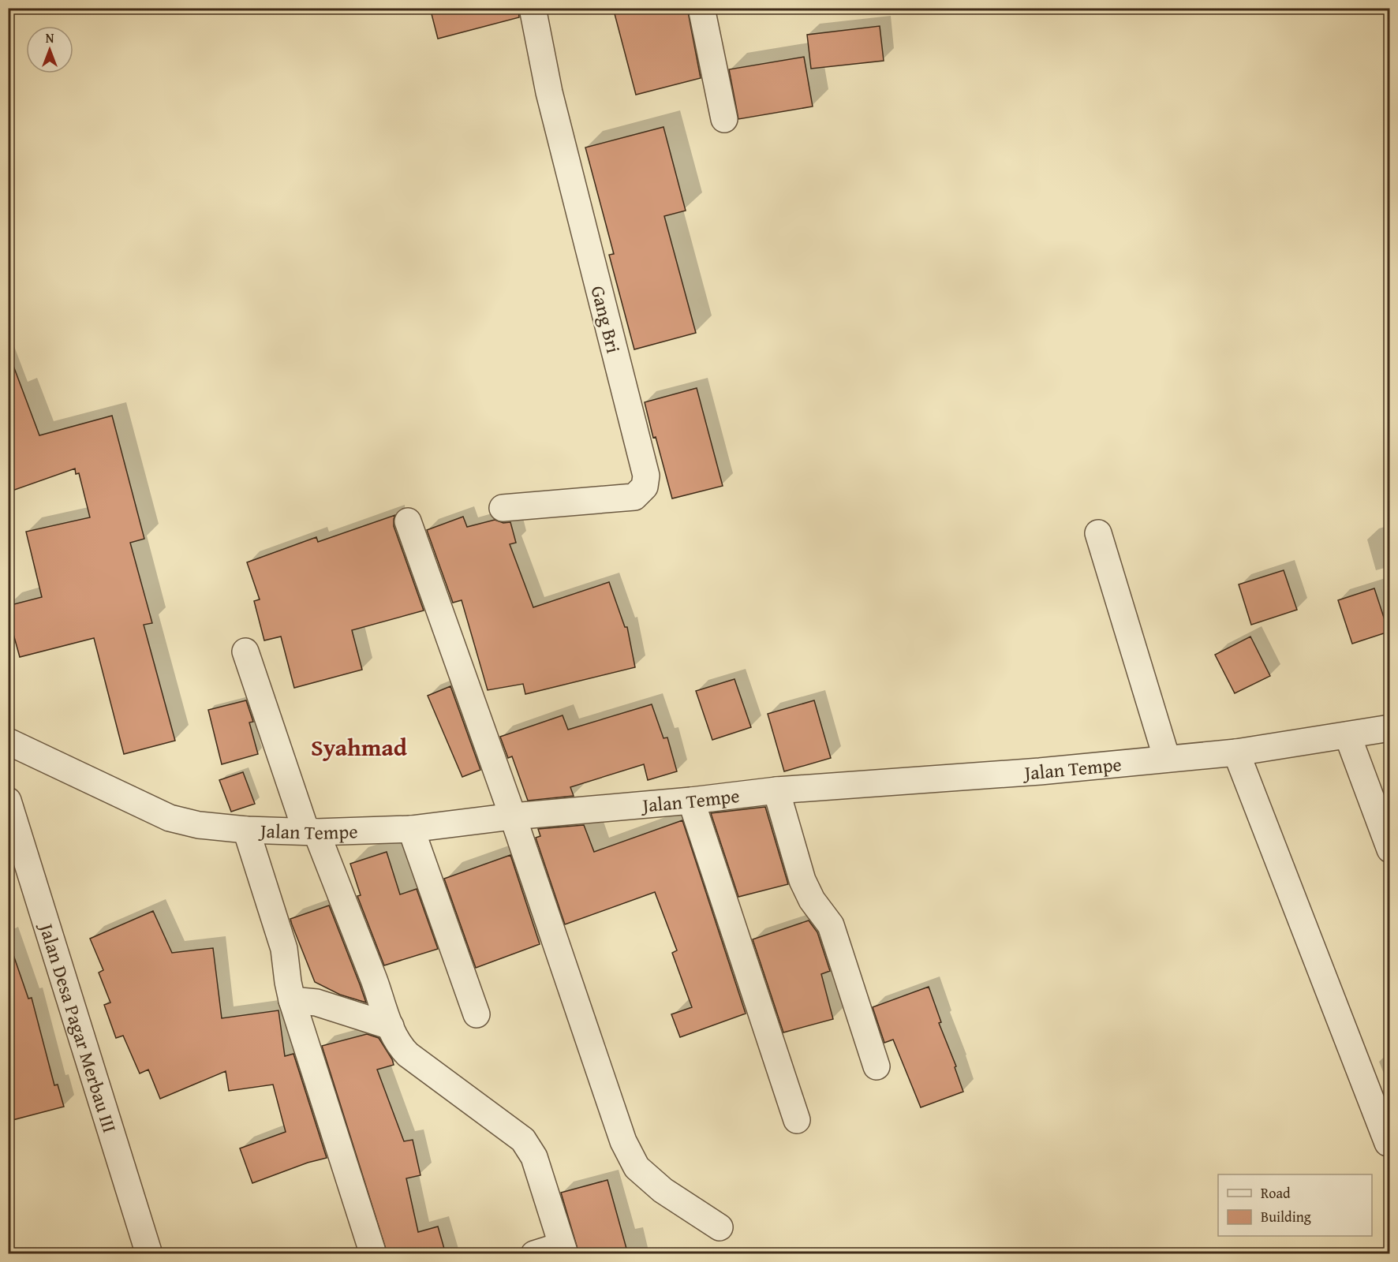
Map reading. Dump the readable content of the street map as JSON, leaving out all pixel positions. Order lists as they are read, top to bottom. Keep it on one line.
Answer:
{"streets":{"street":["Gang Bri","Jalan Tempe","Jalan Desa Pagar Merbau III"]},"districts":["Syahmad"],"legend":["Road","Building"],"north":"top"}
